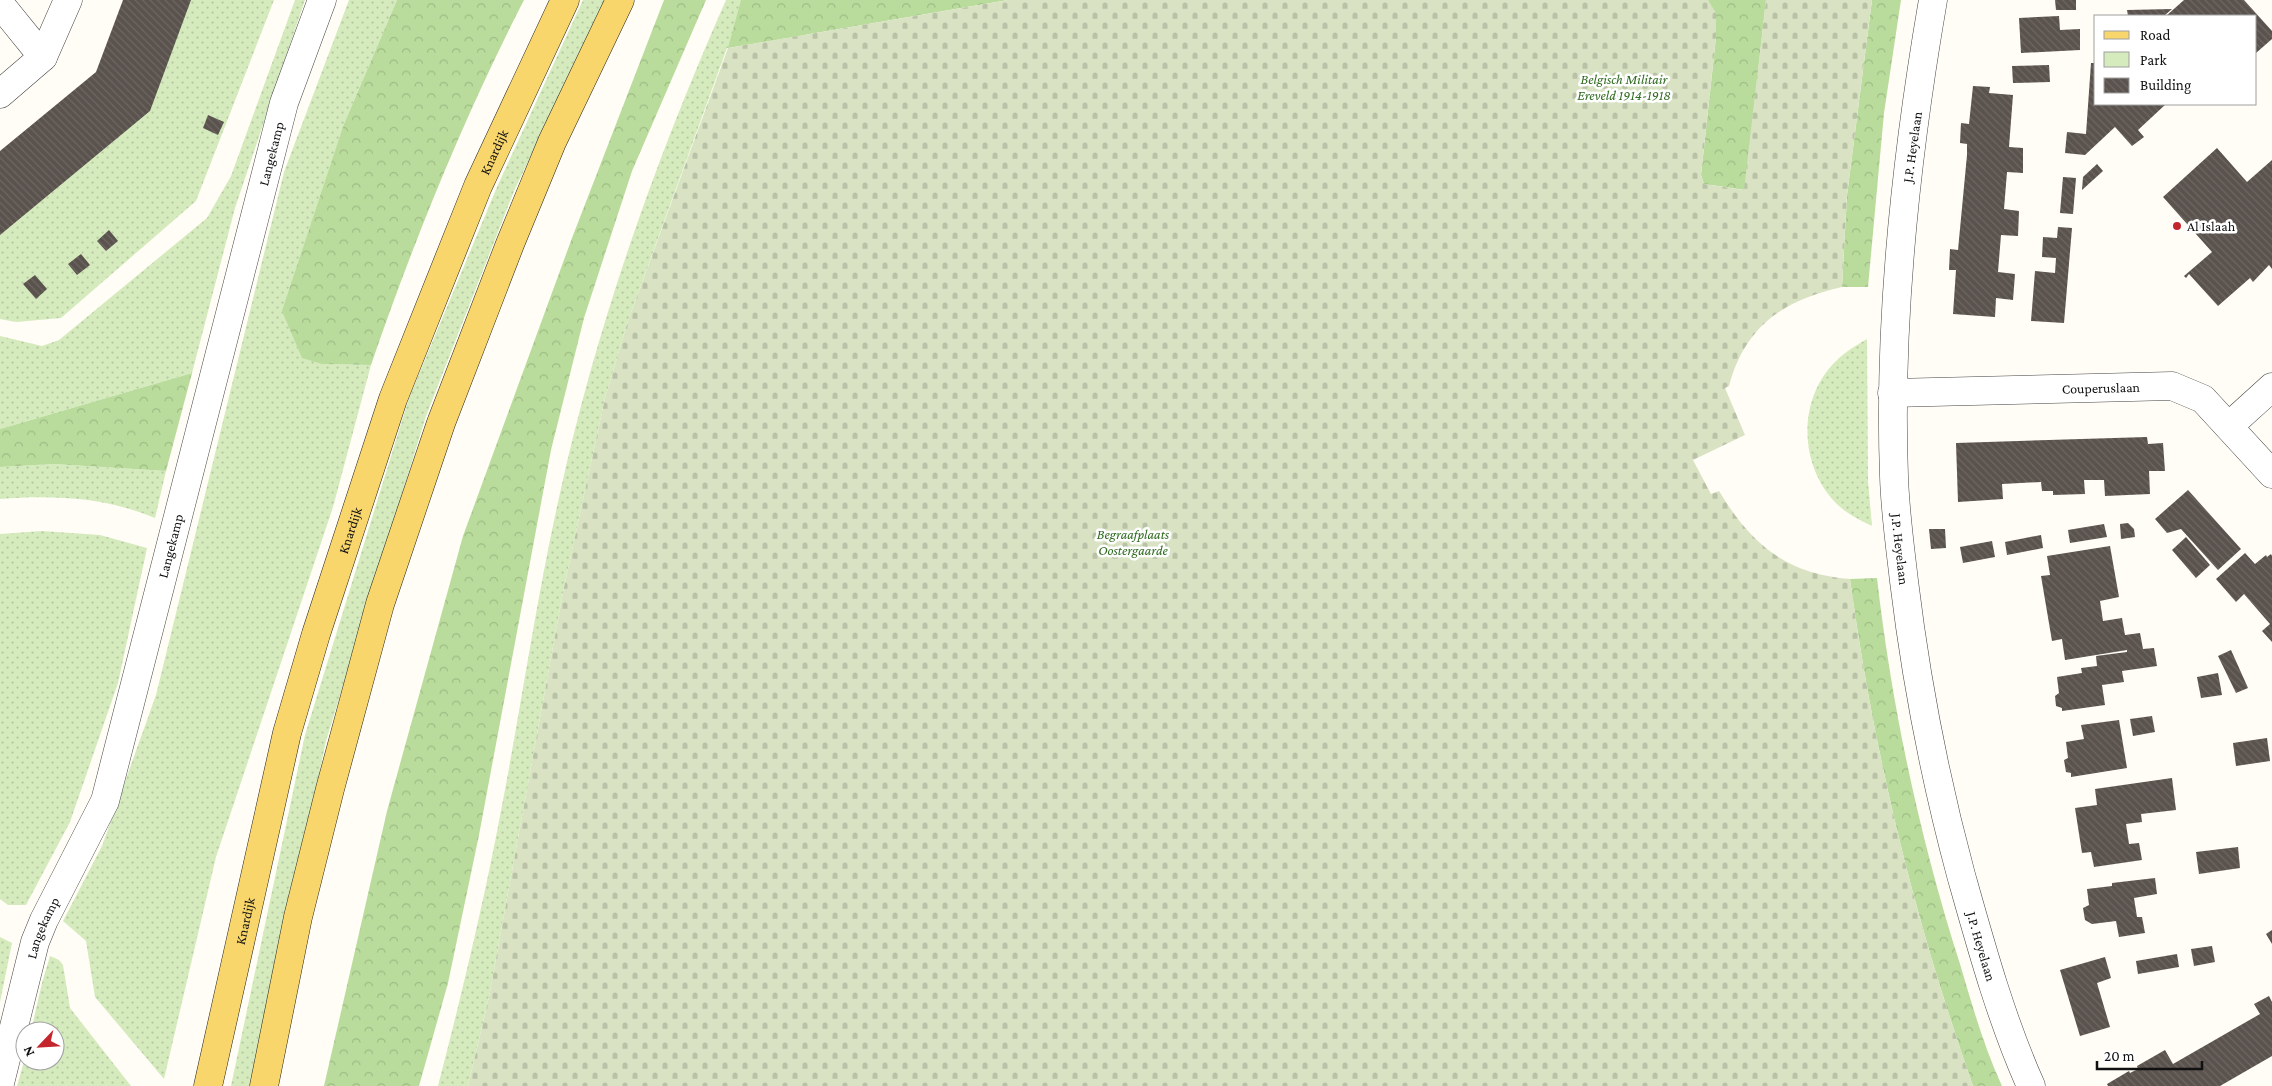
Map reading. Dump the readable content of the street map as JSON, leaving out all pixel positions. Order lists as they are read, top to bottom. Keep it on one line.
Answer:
{"streets":{"main road":["Knardijk"],"street":["J.P. Heyelaan","Langekamp","Couperuslaan"]},"crossings":[["J.P. Heyelaan","Couperuslaan"]],"parks":["Belgisch Militair Ereveld 1914-1918","Begraafplaats Oostergaarde"],"places":["Al Islaah"],"legend":["Road","Park","Building"],"scale_bar":"20 m","north":"bottom left"}
